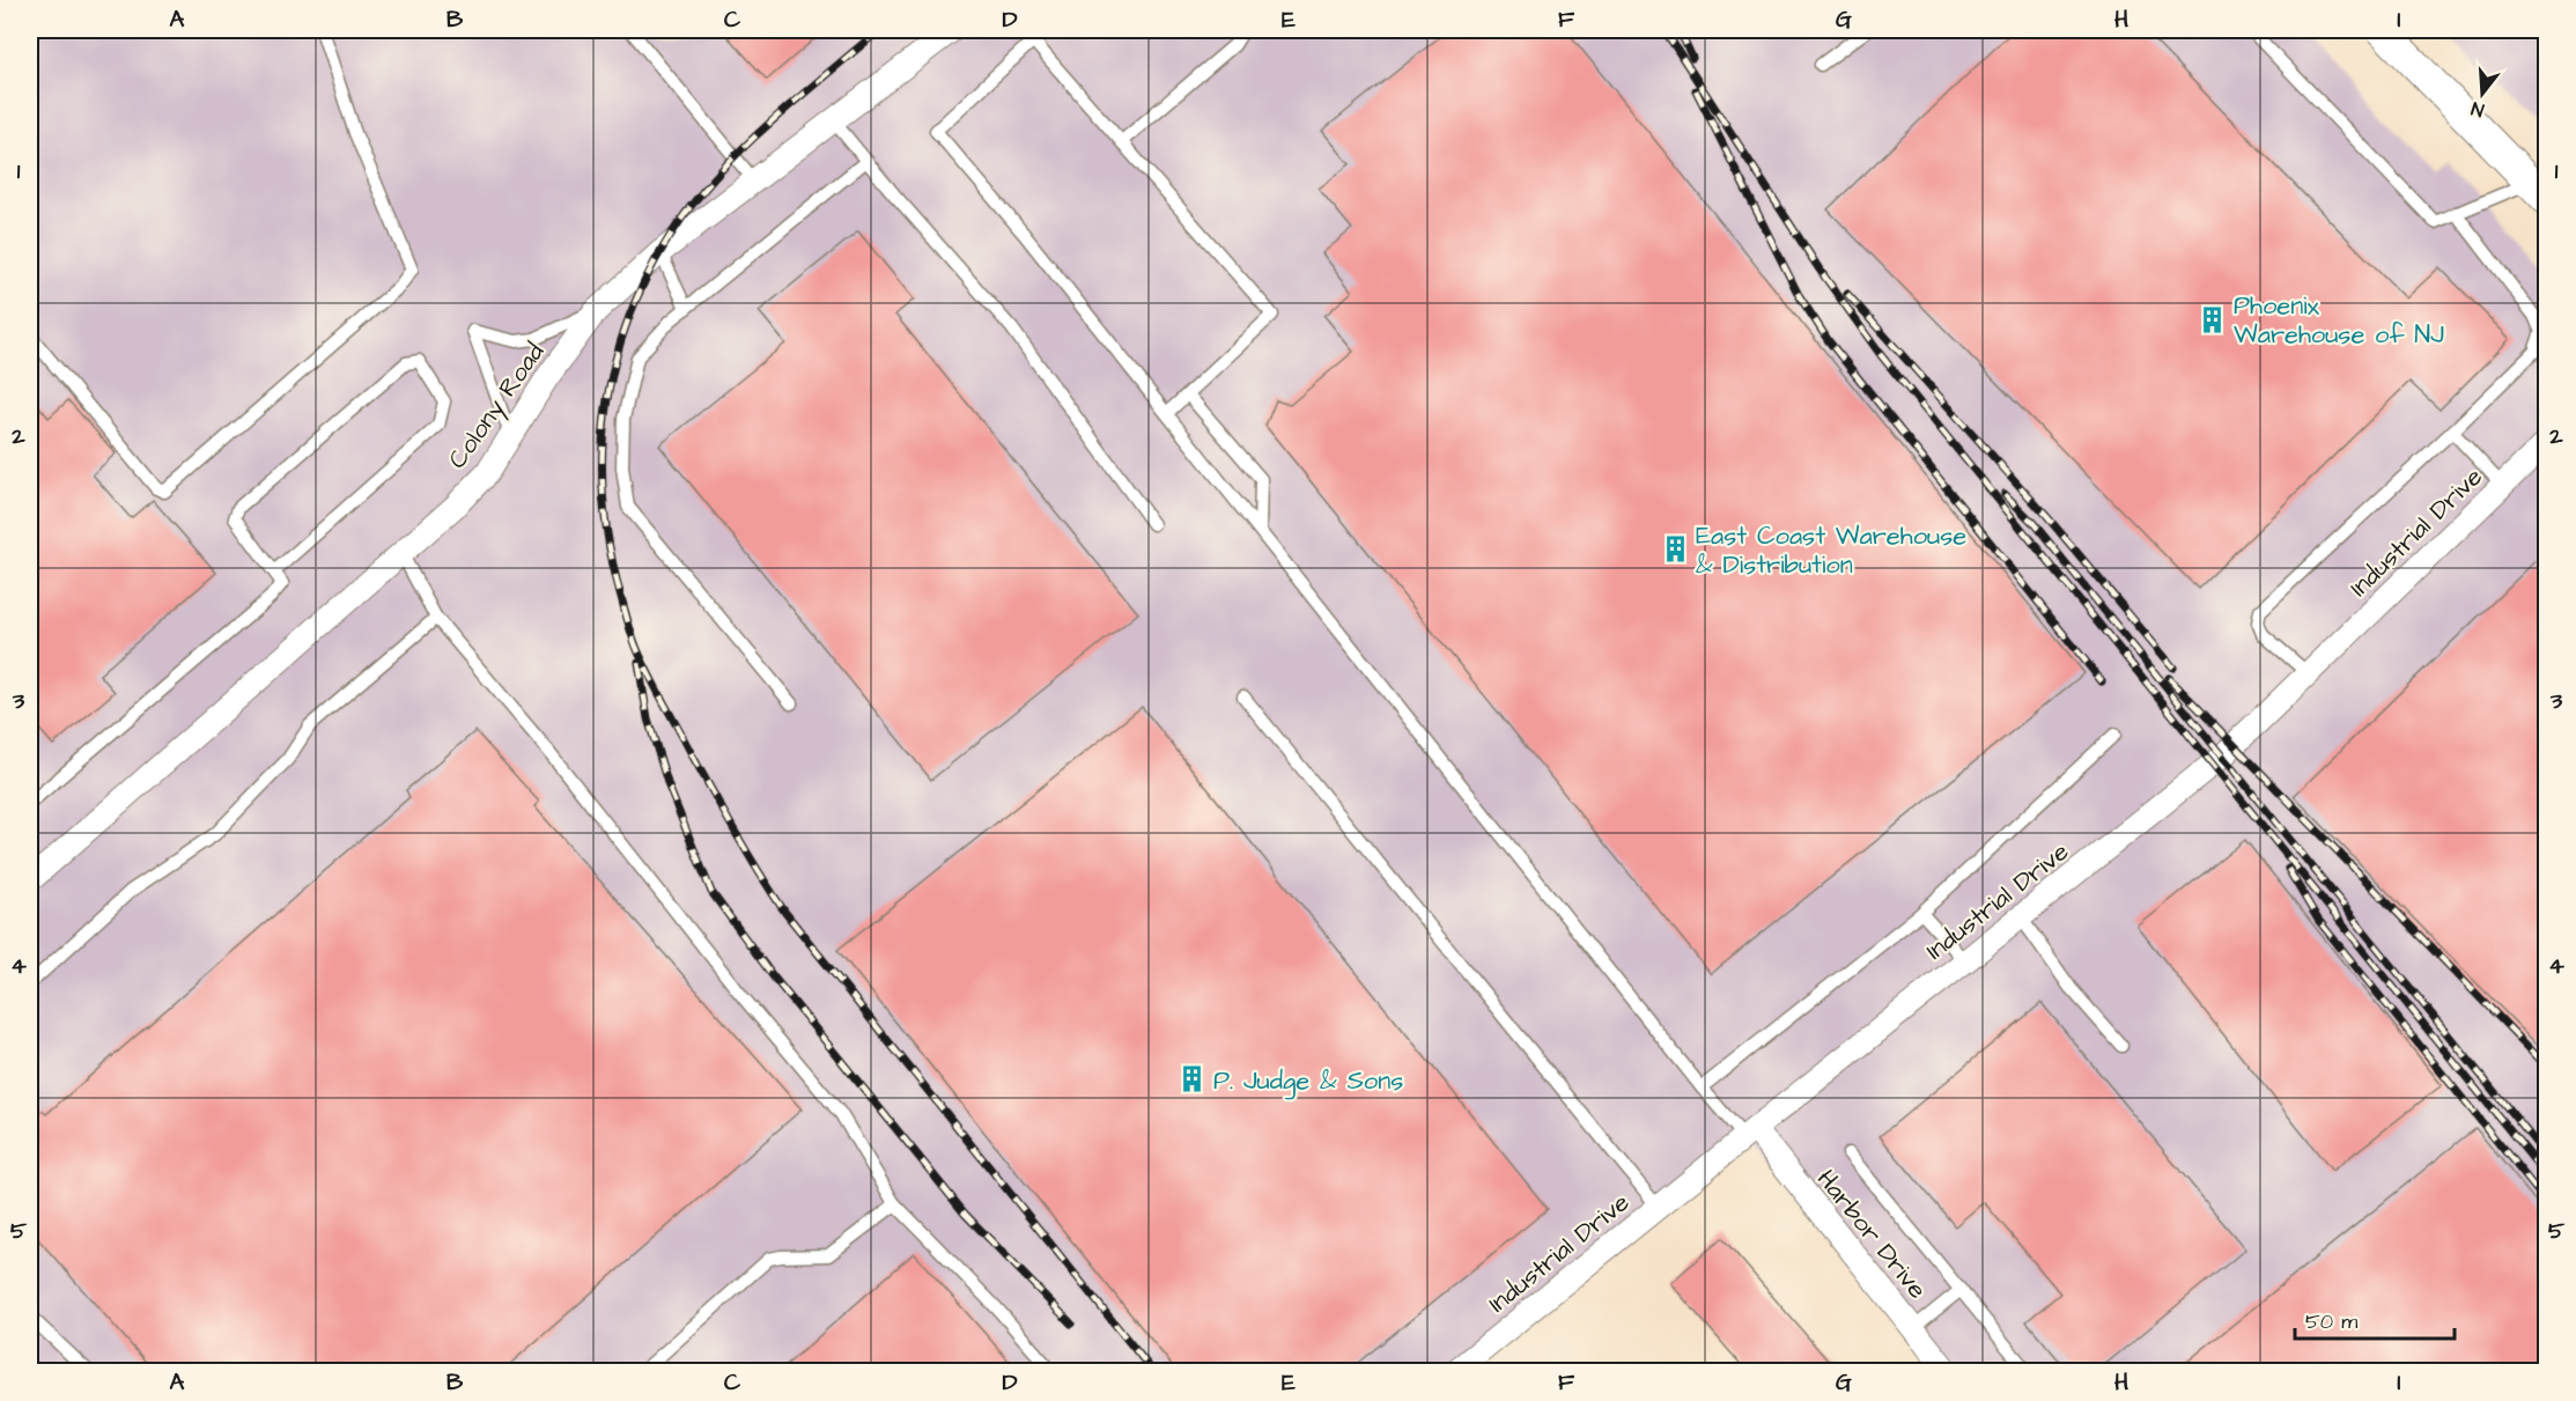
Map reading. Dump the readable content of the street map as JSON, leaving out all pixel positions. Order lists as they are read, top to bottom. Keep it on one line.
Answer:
{"streets":{"street":["Colony Road","Industrial Drive","Harbor Drive"]},"crossings":[["Industrial Drive","Harbor Drive"]],"places":{"building":["Phoenix Warehouse of NJ","East Coast Warehouse & Distribution","P. Judge & Sons"]},"scale_bar":"50 m","north":"bottom","grid":{"columns":["A","B","C","D","E","F","G","H","I"],"rows":["1","2","3","4","5"]}}
